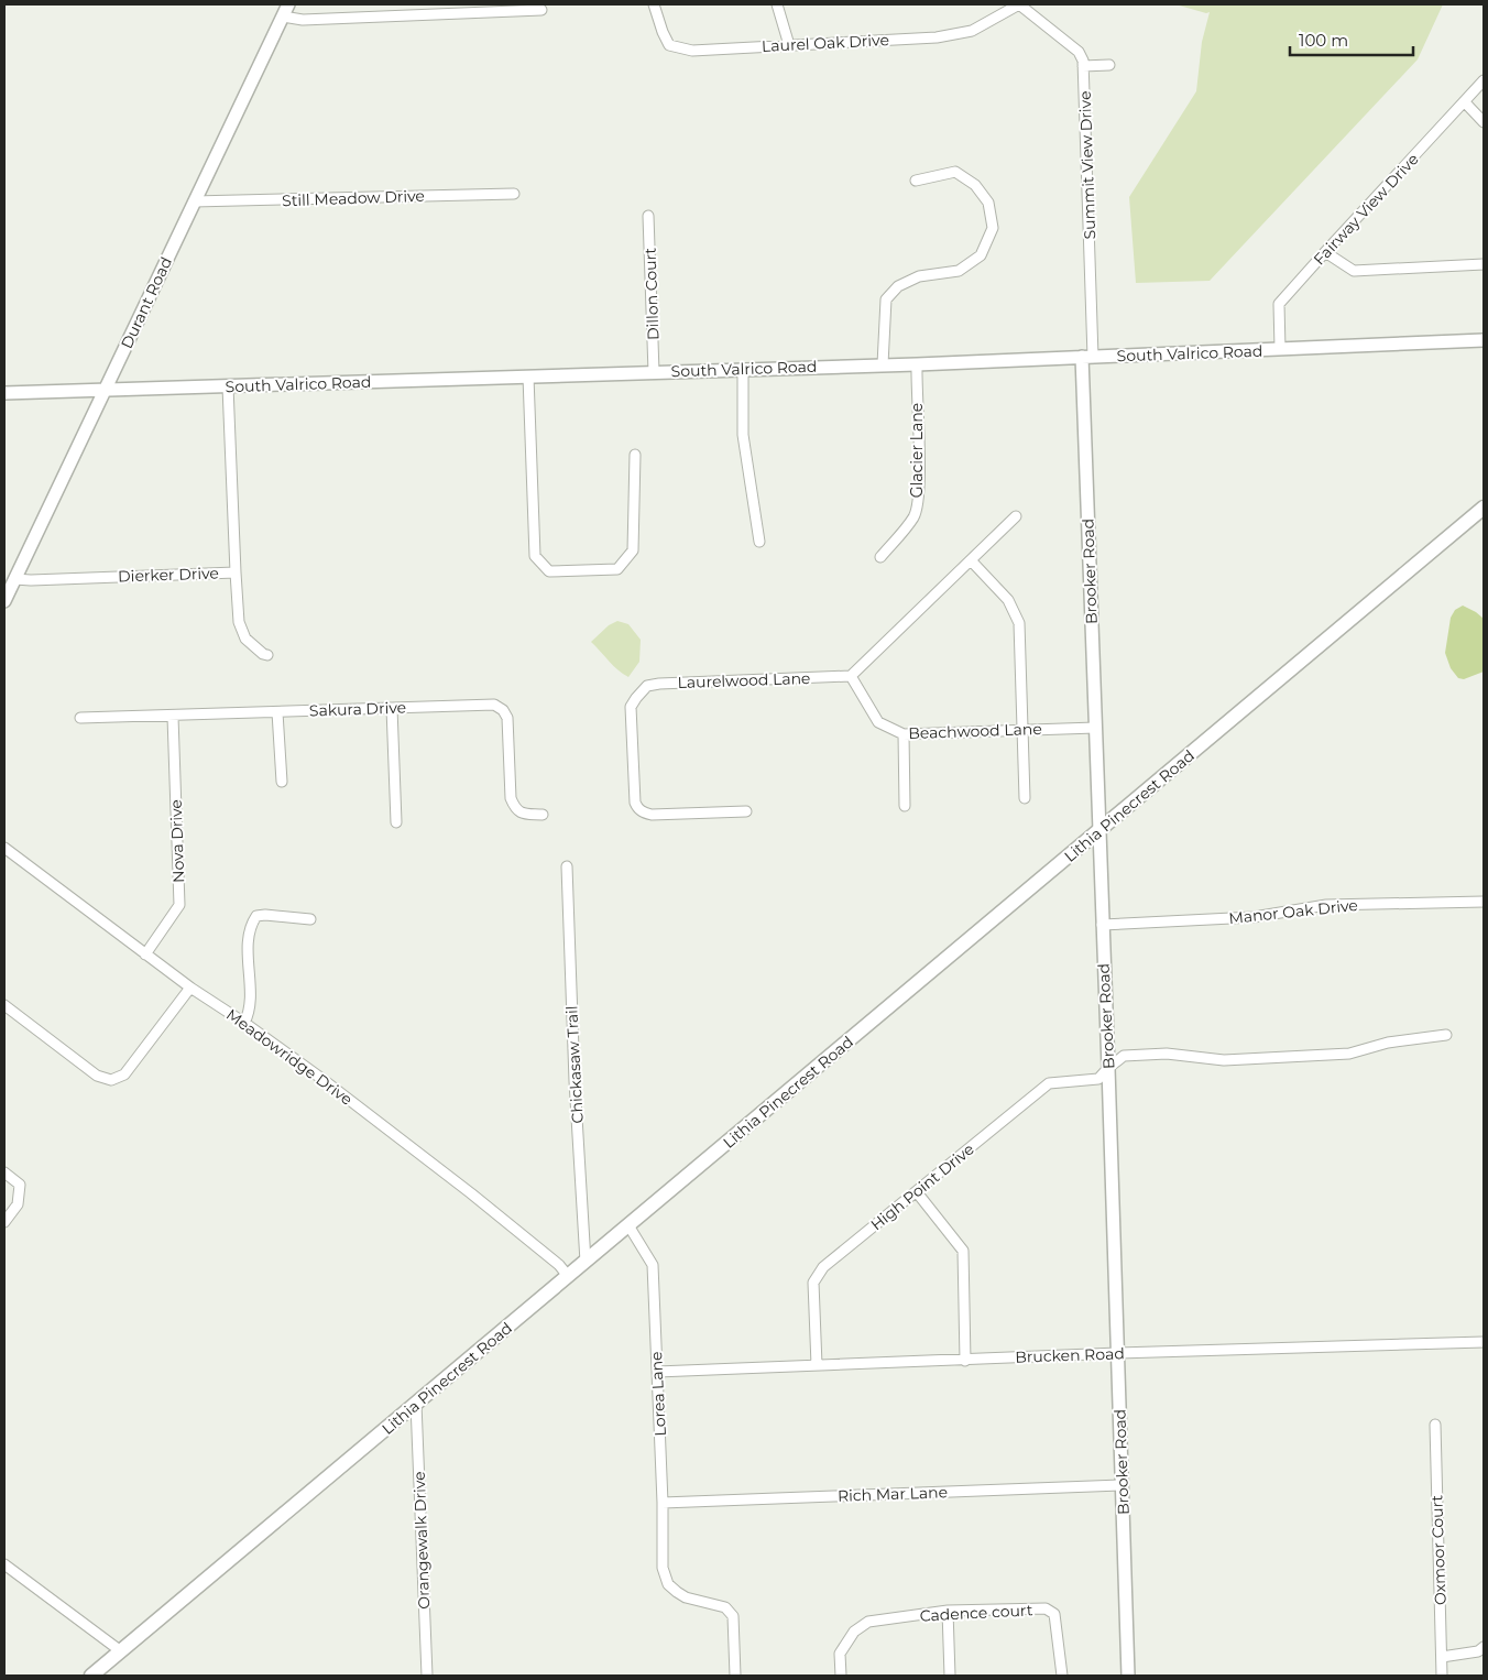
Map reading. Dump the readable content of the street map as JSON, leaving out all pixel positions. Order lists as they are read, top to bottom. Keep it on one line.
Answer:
{"streets":{"main road":["Lithia Pinecrest Road"],"street":["Laurel Oak Drive","Summit View Drive","Still Meadow Drive","Fairway View Drive","Dillon Court","Durant Road","South Valrico Road","Glacier Lane","Brooker Road","Dierker Drive","Laurelwood Lane","Sakura Drive","Beachwood Lane","Nova Drive","Manor Oak Drive","Meadowridge Drive","Chickasaw Trail","High Point Drive","Brucken Road","Lorea Lane","Rich Mar Lane","Orangewalk Drive","Oxmoor Court","Cadence court"]},"crossings":[["Summit View Drive","South Valrico Road"],["Summit View Drive","Brooker Road"],["Still Meadow Drive","Durant Road"],["Fairway View Drive","South Valrico Road"],["Dillon Court","South Valrico Road"],["Durant Road","South Valrico Road"],["Durant Road","Dierker Drive"],["South Valrico Road","Glacier Lane"],["South Valrico Road","Brooker Road"],["South Valrico Road","Dierker Drive"],["Brooker Road","Beachwood Lane"],["Brooker Road","Lithia Pinecrest Road"],["Brooker Road","Manor Oak Drive"],["Brooker Road","High Point Drive"],["Brooker Road","Brucken Road"],["Brooker Road","Rich Mar Lane"],["Laurelwood Lane","Beachwood Lane"],["Sakura Drive","Nova Drive"],["Lithia Pinecrest Road","Meadowridge Drive"],["Lithia Pinecrest Road","Chickasaw Trail"],["Lithia Pinecrest Road","Lorea Lane"],["Lithia Pinecrest Road","Orangewalk Drive"],["Nova Drive","Meadowridge Drive"],["High Point Drive","Brucken Road"],["Brucken Road","Lorea Lane"],["Lorea Lane","Rich Mar Lane"]],"scale_bar":"100 m"}
